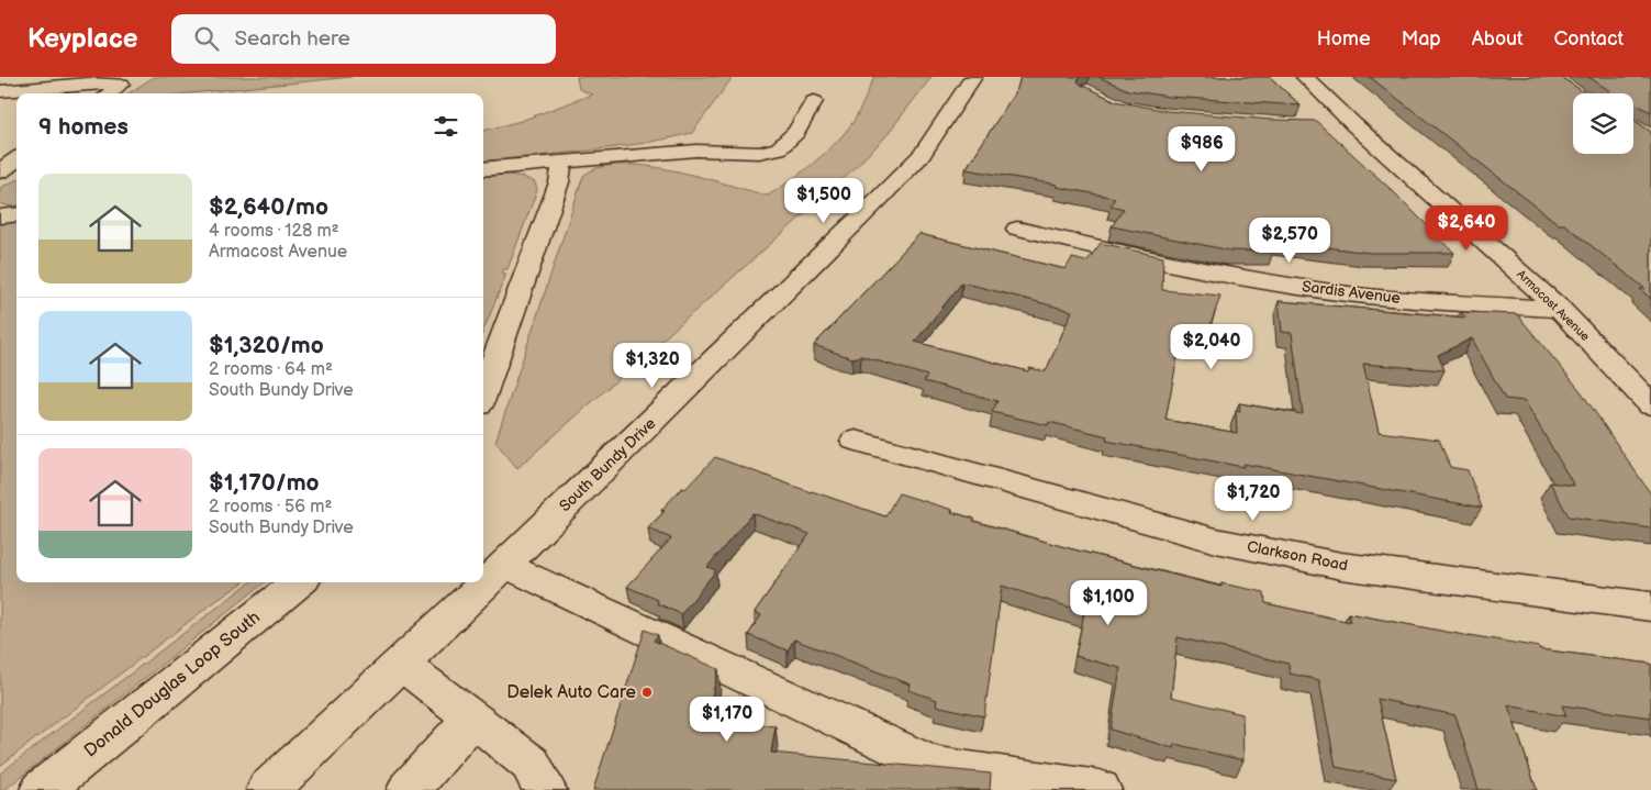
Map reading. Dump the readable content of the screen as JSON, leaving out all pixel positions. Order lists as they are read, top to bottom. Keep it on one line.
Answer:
{"streets":{"street":["Sardis Avenue","Armacost Avenue","South Bundy Drive","Clarkson Road","Donald Douglas Loop South"]},"crossings":[["Sardis Avenue","Armacost Avenue"]],"places":["Delek Auto Care"],"page":{"header":"Keyplace","search":"Search here","nav":["Home","Map","About","Contact"],"heading":"9 homes","price":["$986","$1,500","$2,640","$2,570","$2,040","$1,320","$1,720","$1,100","$1,170"],"list":[{"name":"$2,640/mo","note":"4 rooms · 128 m² · Armacost Avenue"},{"name":"$1,320/mo","note":"2 rooms · 64 m² · South Bundy Drive"},{"name":"$1,170/mo","note":"2 rooms · 56 m² · South Bundy Drive"}]}}
